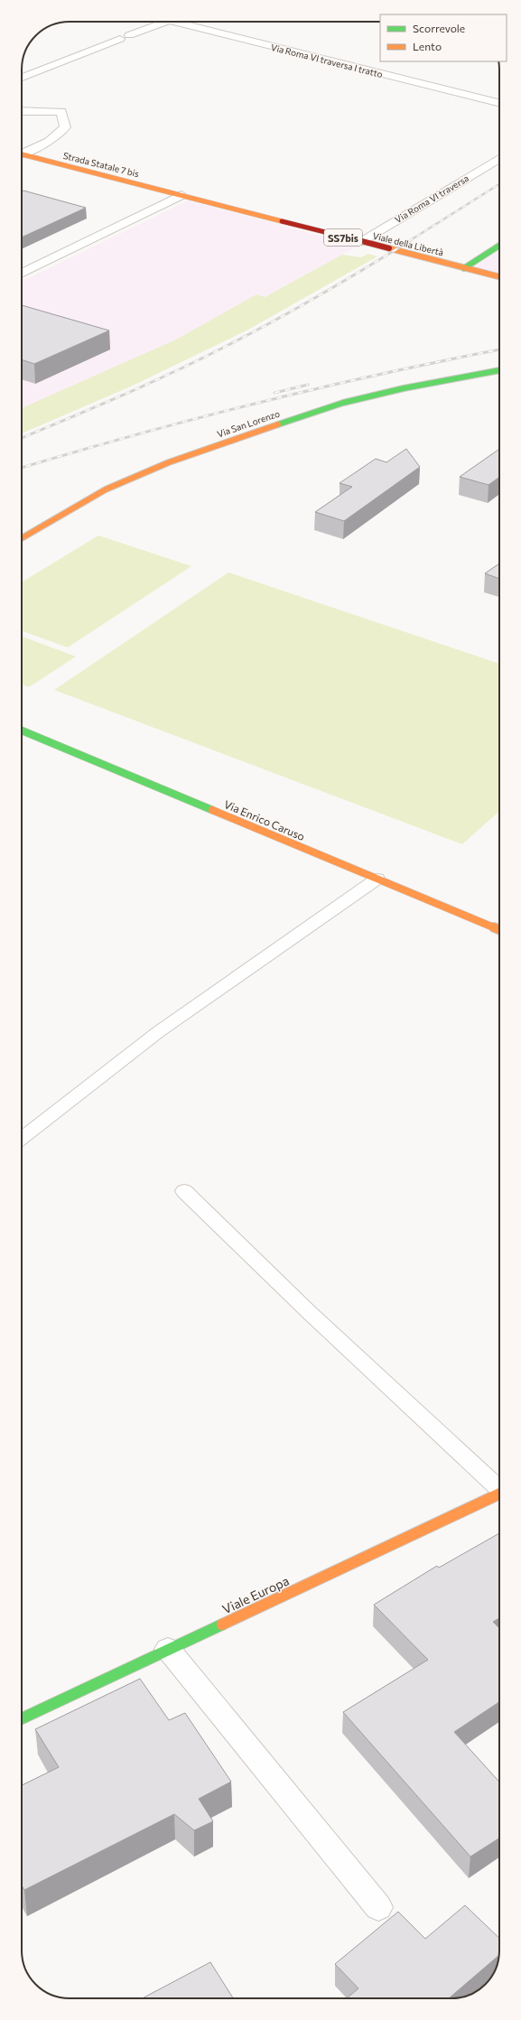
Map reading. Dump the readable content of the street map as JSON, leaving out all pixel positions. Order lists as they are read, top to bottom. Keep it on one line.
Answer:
{"streets":{"street":["Via Roma VI traversa I tratto","Strada Statale 7 bis","Via Roma VI traversa","SS7bis","Viale della Libertà","Via San Lorenzo","Via Enrico Caruso","Viale Europa"]},"crossings":[["Strada Statale 7 bis","Viale della Libertà"],["Via Roma VI traversa","Viale della Libertà"]],"legend":["Scorrevole","Lento"]}
